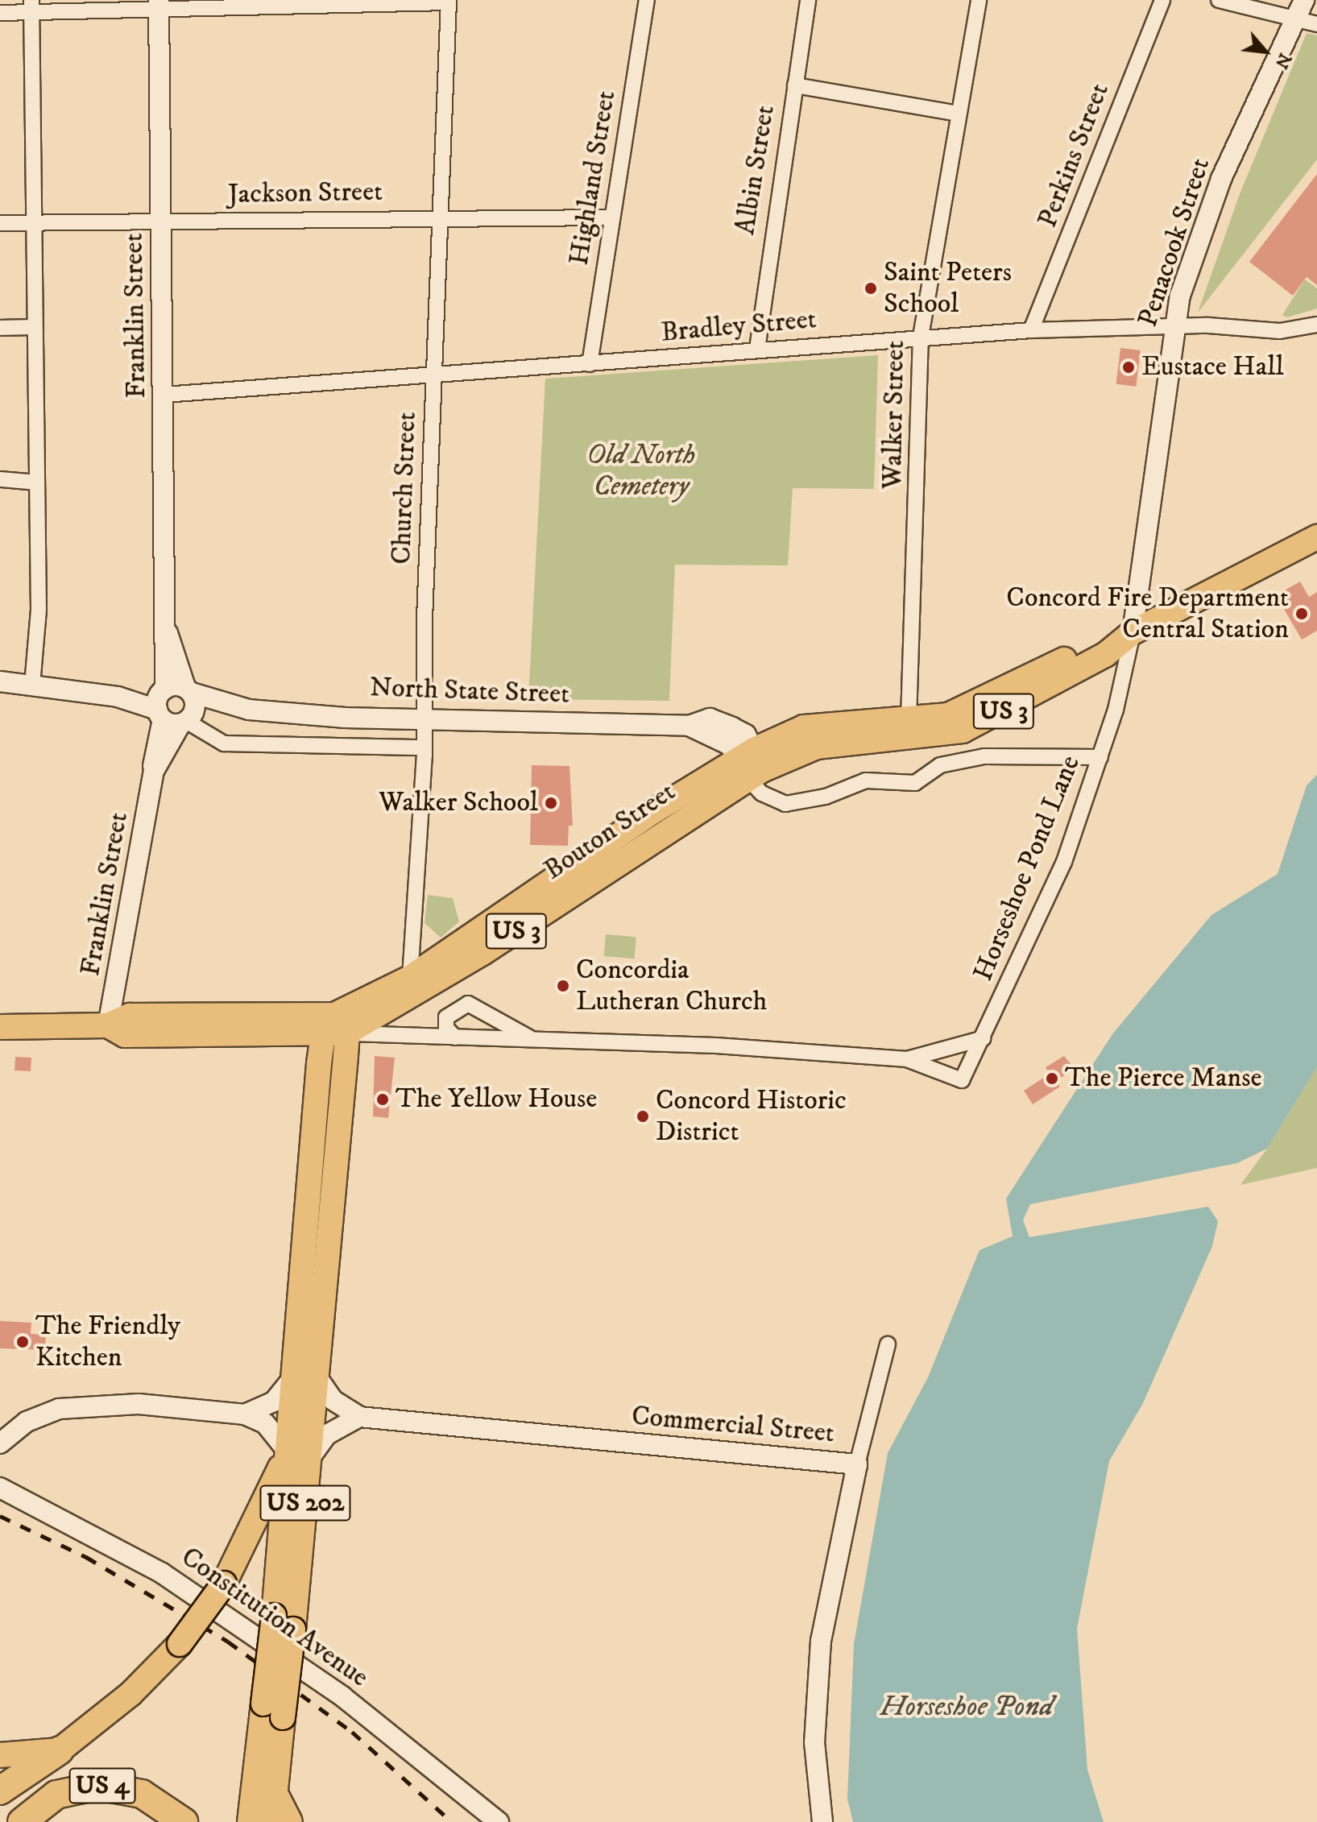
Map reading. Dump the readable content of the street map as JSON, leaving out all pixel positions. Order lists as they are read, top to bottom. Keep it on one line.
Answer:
{"streets":{"highway":["US 4"],"main road":["US 3","Bouton Street","US 202"],"street":["Perkins Street","Albin Street","Highland Street","Jackson Street","Penacook Street","Franklin Street","Bradley Street","Walker Street","Church Street","North State Street","Horseshoe Pond Lane","Commercial Street","Constitution Avenue"]},"crossings":[["Perkins Street","Bradley Street"],["Albin Street","Bradley Street"],["Highland Street","Jackson Street"],["Highland Street","Bradley Street"],["Jackson Street","Franklin Street"],["Jackson Street","Church Street"],["Penacook Street","Bradley Street"],["Penacook Street","US 3"],["Penacook Street","Horseshoe Pond Lane"],["Franklin Street","Bradley Street"],["Franklin Street","North State Street"],["Franklin Street","US 3"],["Bradley Street","Walker Street"],["Bradley Street","Church Street"],["Walker Street","US 3"],["Church Street","North State Street"],["Church Street","Bouton Street"],["North State Street","US 3"],["North State Street","Bouton Street"],["US 3","Bouton Street"],["US 3","Horseshoe Pond Lane"],["US 3","US 202"],["Bouton Street","US 202"],["Commercial Street","US 202"]],"water":["Horseshoe Pond"],"parks":["Old North Cemetery"],"places":["Saint Peters School","Eustace Hall","Concord Fire Department Central Station","Walker School","Concordia Lutheran Church","The Pierce Manse","The Yellow House","Concord Historic District","The Friendly Kitchen"],"north":"bottom right"}
